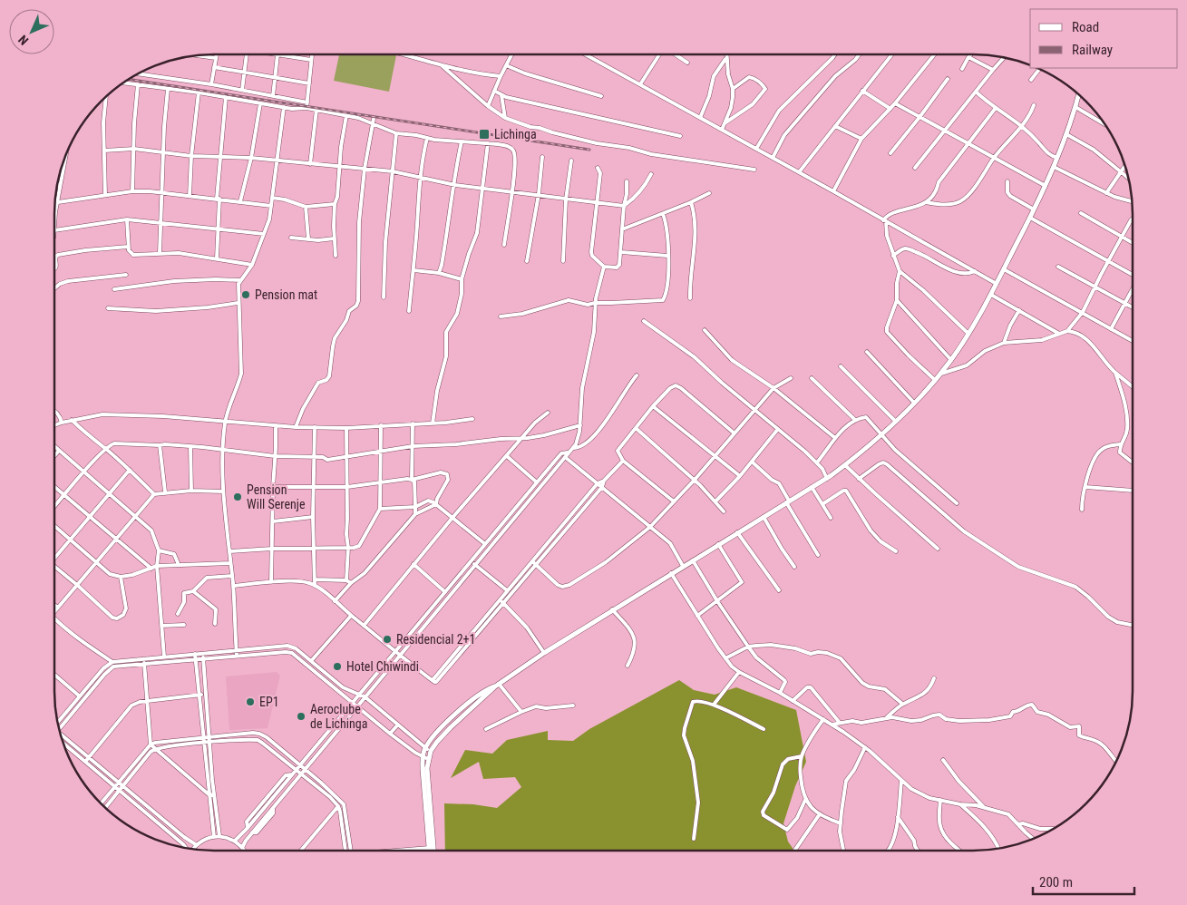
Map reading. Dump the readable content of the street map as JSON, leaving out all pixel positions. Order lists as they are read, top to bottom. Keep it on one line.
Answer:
{"places":{"transit":["Lichinga"],"other":["Pension mat","Pension Will Serenje","Residencial 2+1","Hotel Chiwindi","EP1","Aeroclube de Lichinga"]},"legend":["Road","Railway"],"scale_bar":"200 m","north":"bottom left"}
